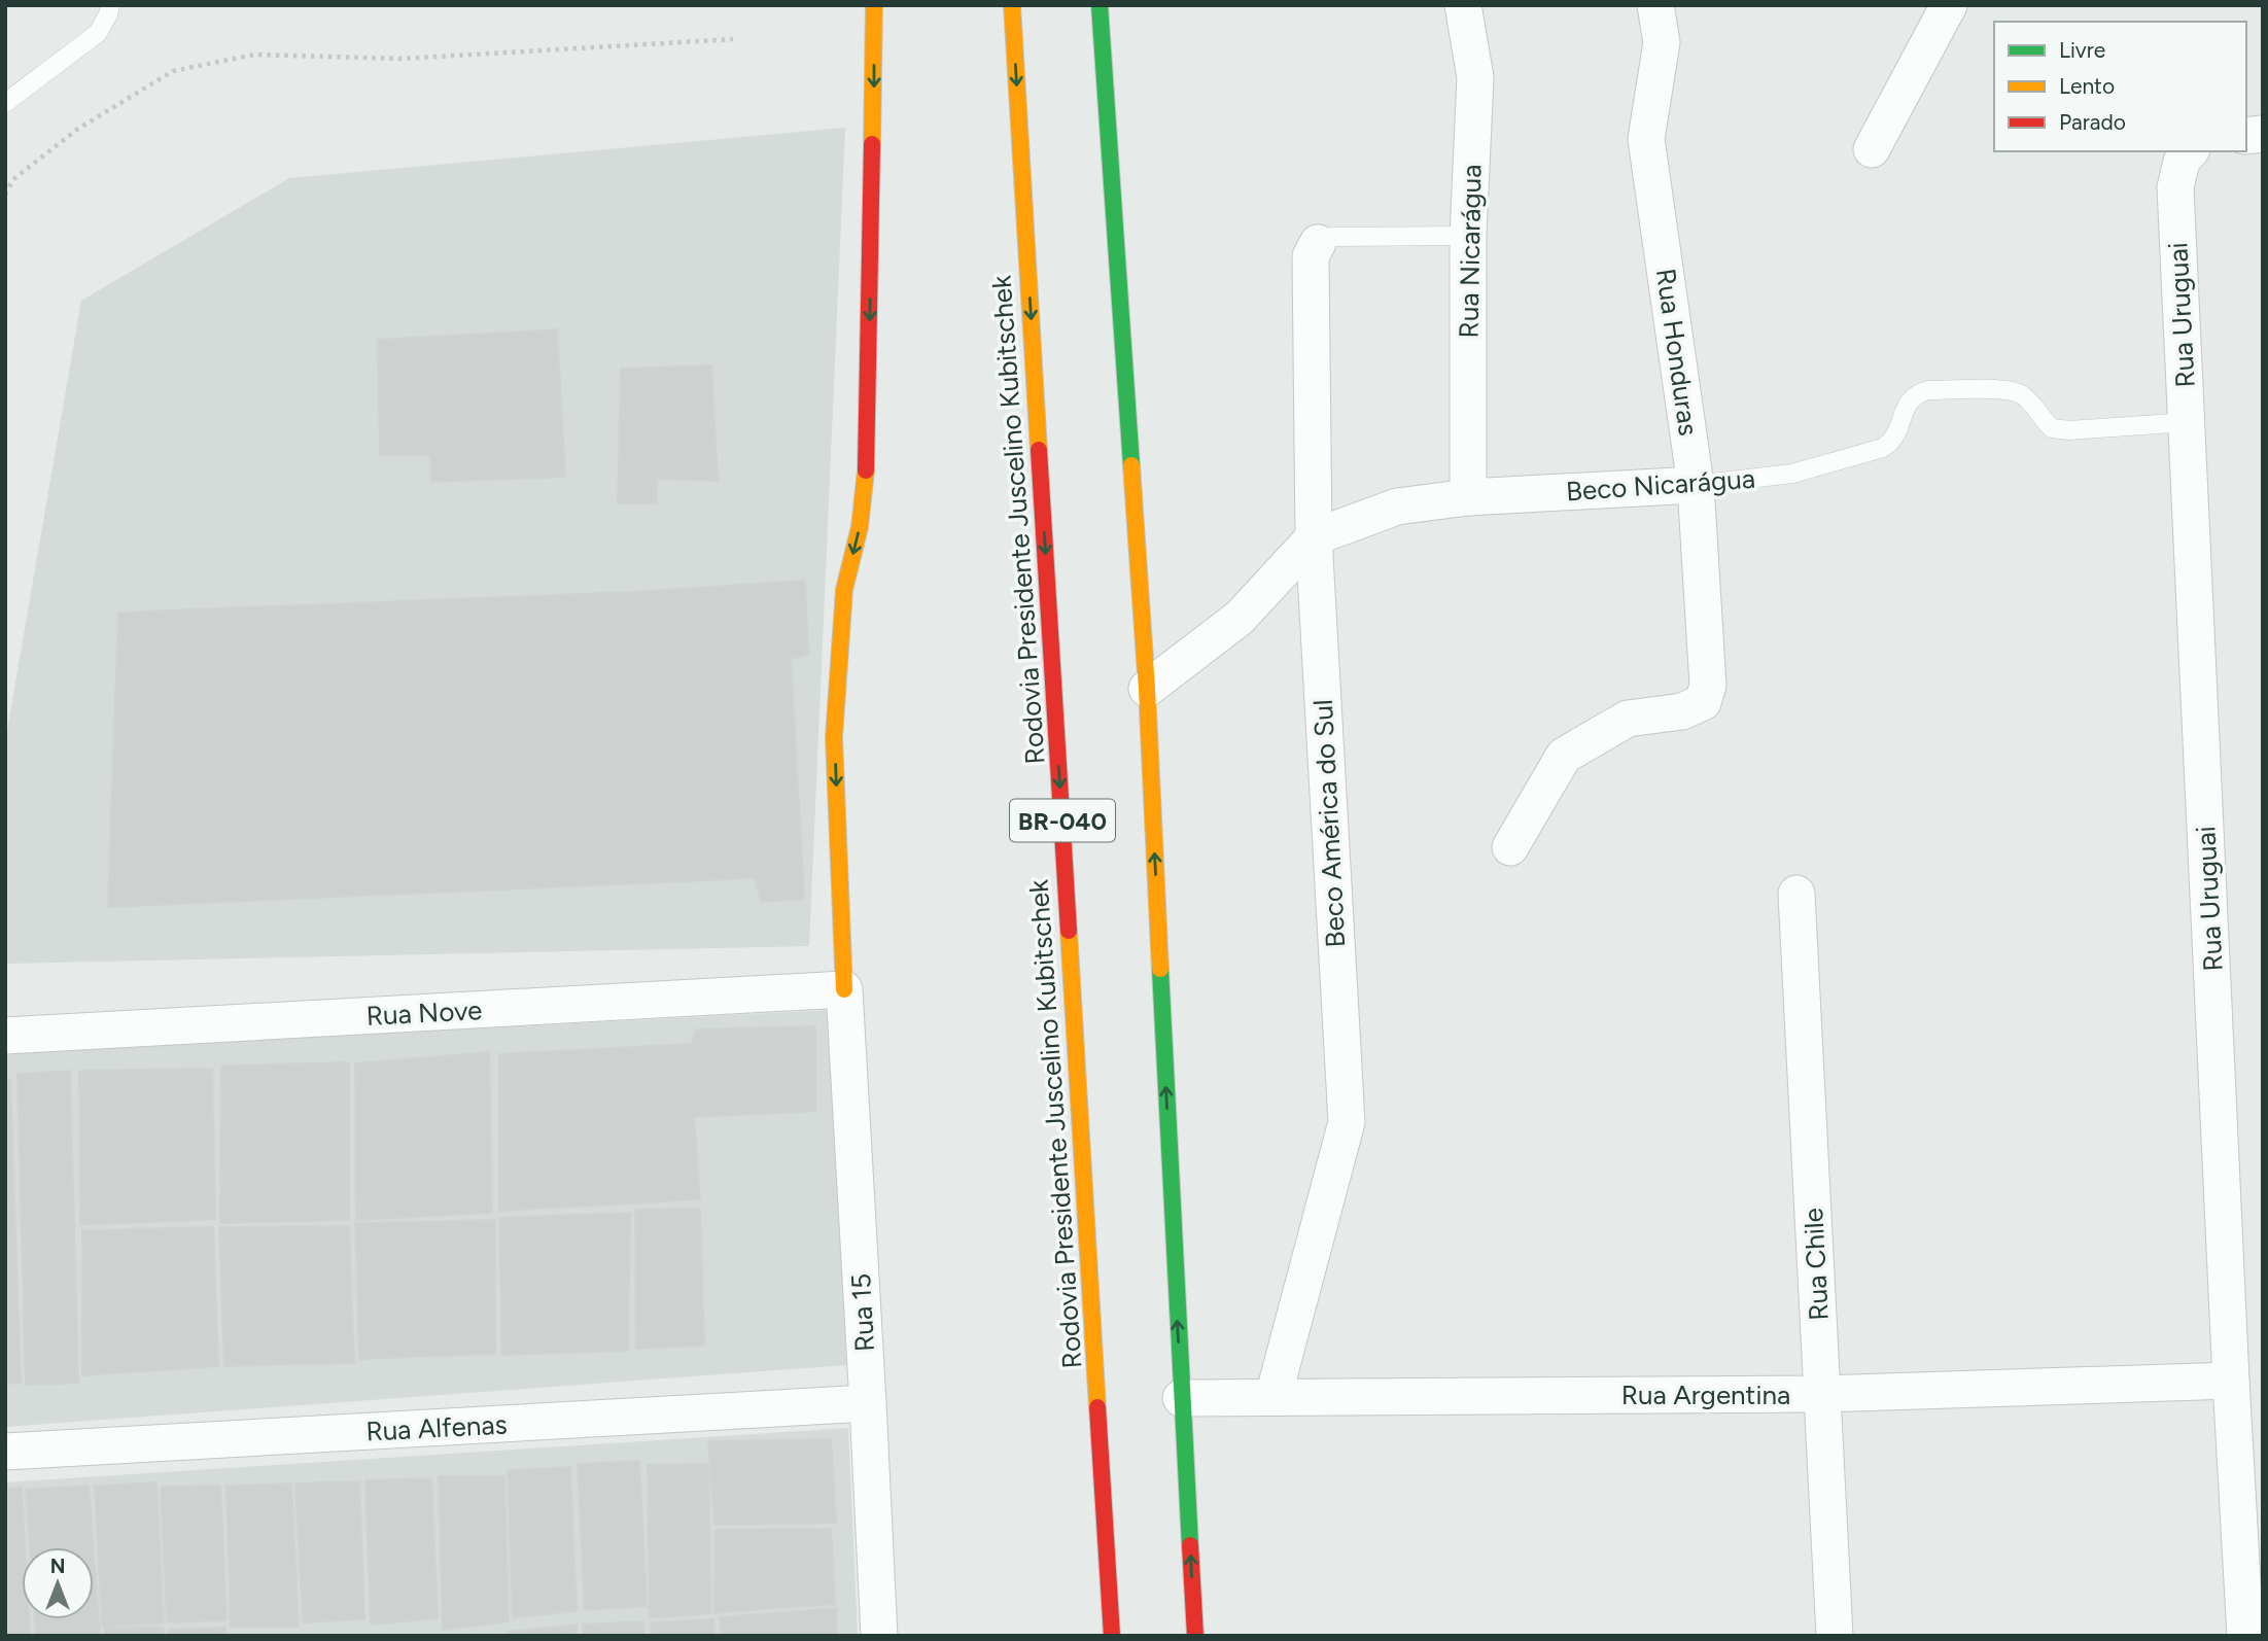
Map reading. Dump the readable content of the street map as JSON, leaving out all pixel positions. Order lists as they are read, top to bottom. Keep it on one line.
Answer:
{"streets":{"highway":["Rodovia Presidente Juscelino Kubitschek","BR-040"],"street":["Rua Nicarágua","Rua Uruguai","Rua Honduras","Beco Nicarágua","Beco América do Sul","Rua Nove","Rua Chile","Rua 15","Rua Argentina","Rua Alfenas"]},"crossings":[["Rua Nicarágua","Beco Nicarágua"],["Rua Uruguai","Beco Nicarágua"],["Rua Uruguai","Rua Argentina"],["Rua Honduras","Beco Nicarágua"],["Beco Nicarágua","BR-040"],["Beco Nicarágua","Beco América do Sul"],["BR-040","Rua Argentina"],["Beco América do Sul","Rua Argentina"],["Rua Nove","Rua 15"],["Rua Chile","Rua Argentina"],["Rua 15","Rua Alfenas"]],"legend":["Livre","Lento","Parado"],"north":"top"}
